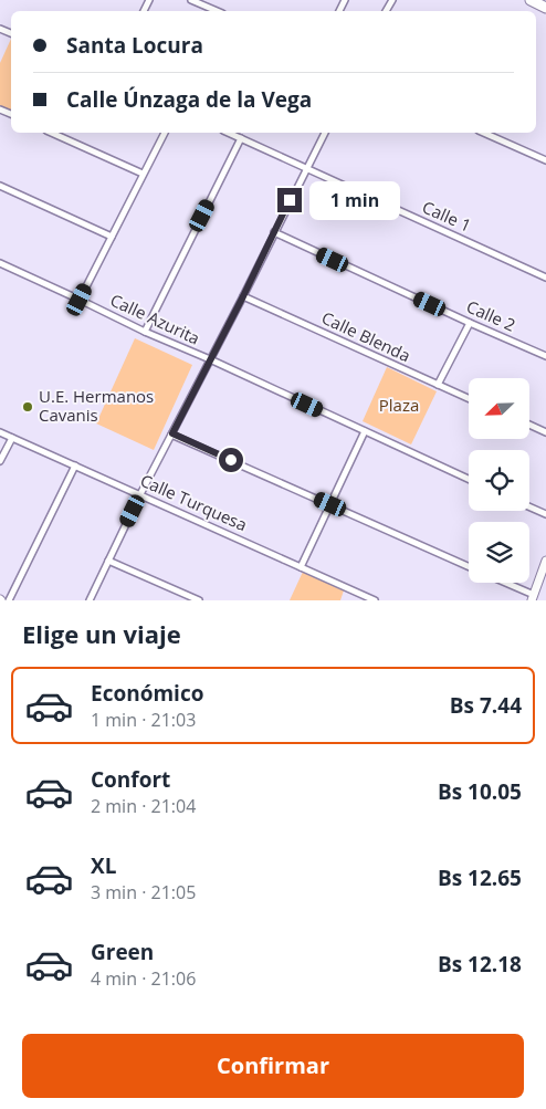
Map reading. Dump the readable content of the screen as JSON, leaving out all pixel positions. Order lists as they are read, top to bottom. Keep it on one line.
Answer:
{"streets":{"street":["Calle 1","Calle 2","Calle Azurita","Calle Blenda","Calle Turquesa"]},"parks":["Plaza"],"places":["U.E. Hermanos Cavanis"],"north":"bottom left","page":{"banner":["Santa Locura","Calle Únzaga de la Vega"],"bubble":"1 min","heading":"Elige un viaje","list":[{"name":"Económico","note":"1 min · 21:03","value":"Bs 7.44"},{"name":"Confort","note":"2 min · 21:04","value":"Bs 10.05"},{"name":"XL","note":"3 min · 21:05","value":"Bs 12.65"},{"name":"Green","note":"4 min · 21:06","value":"Bs 12.18"}],"buttons":"Confirmar"}}
